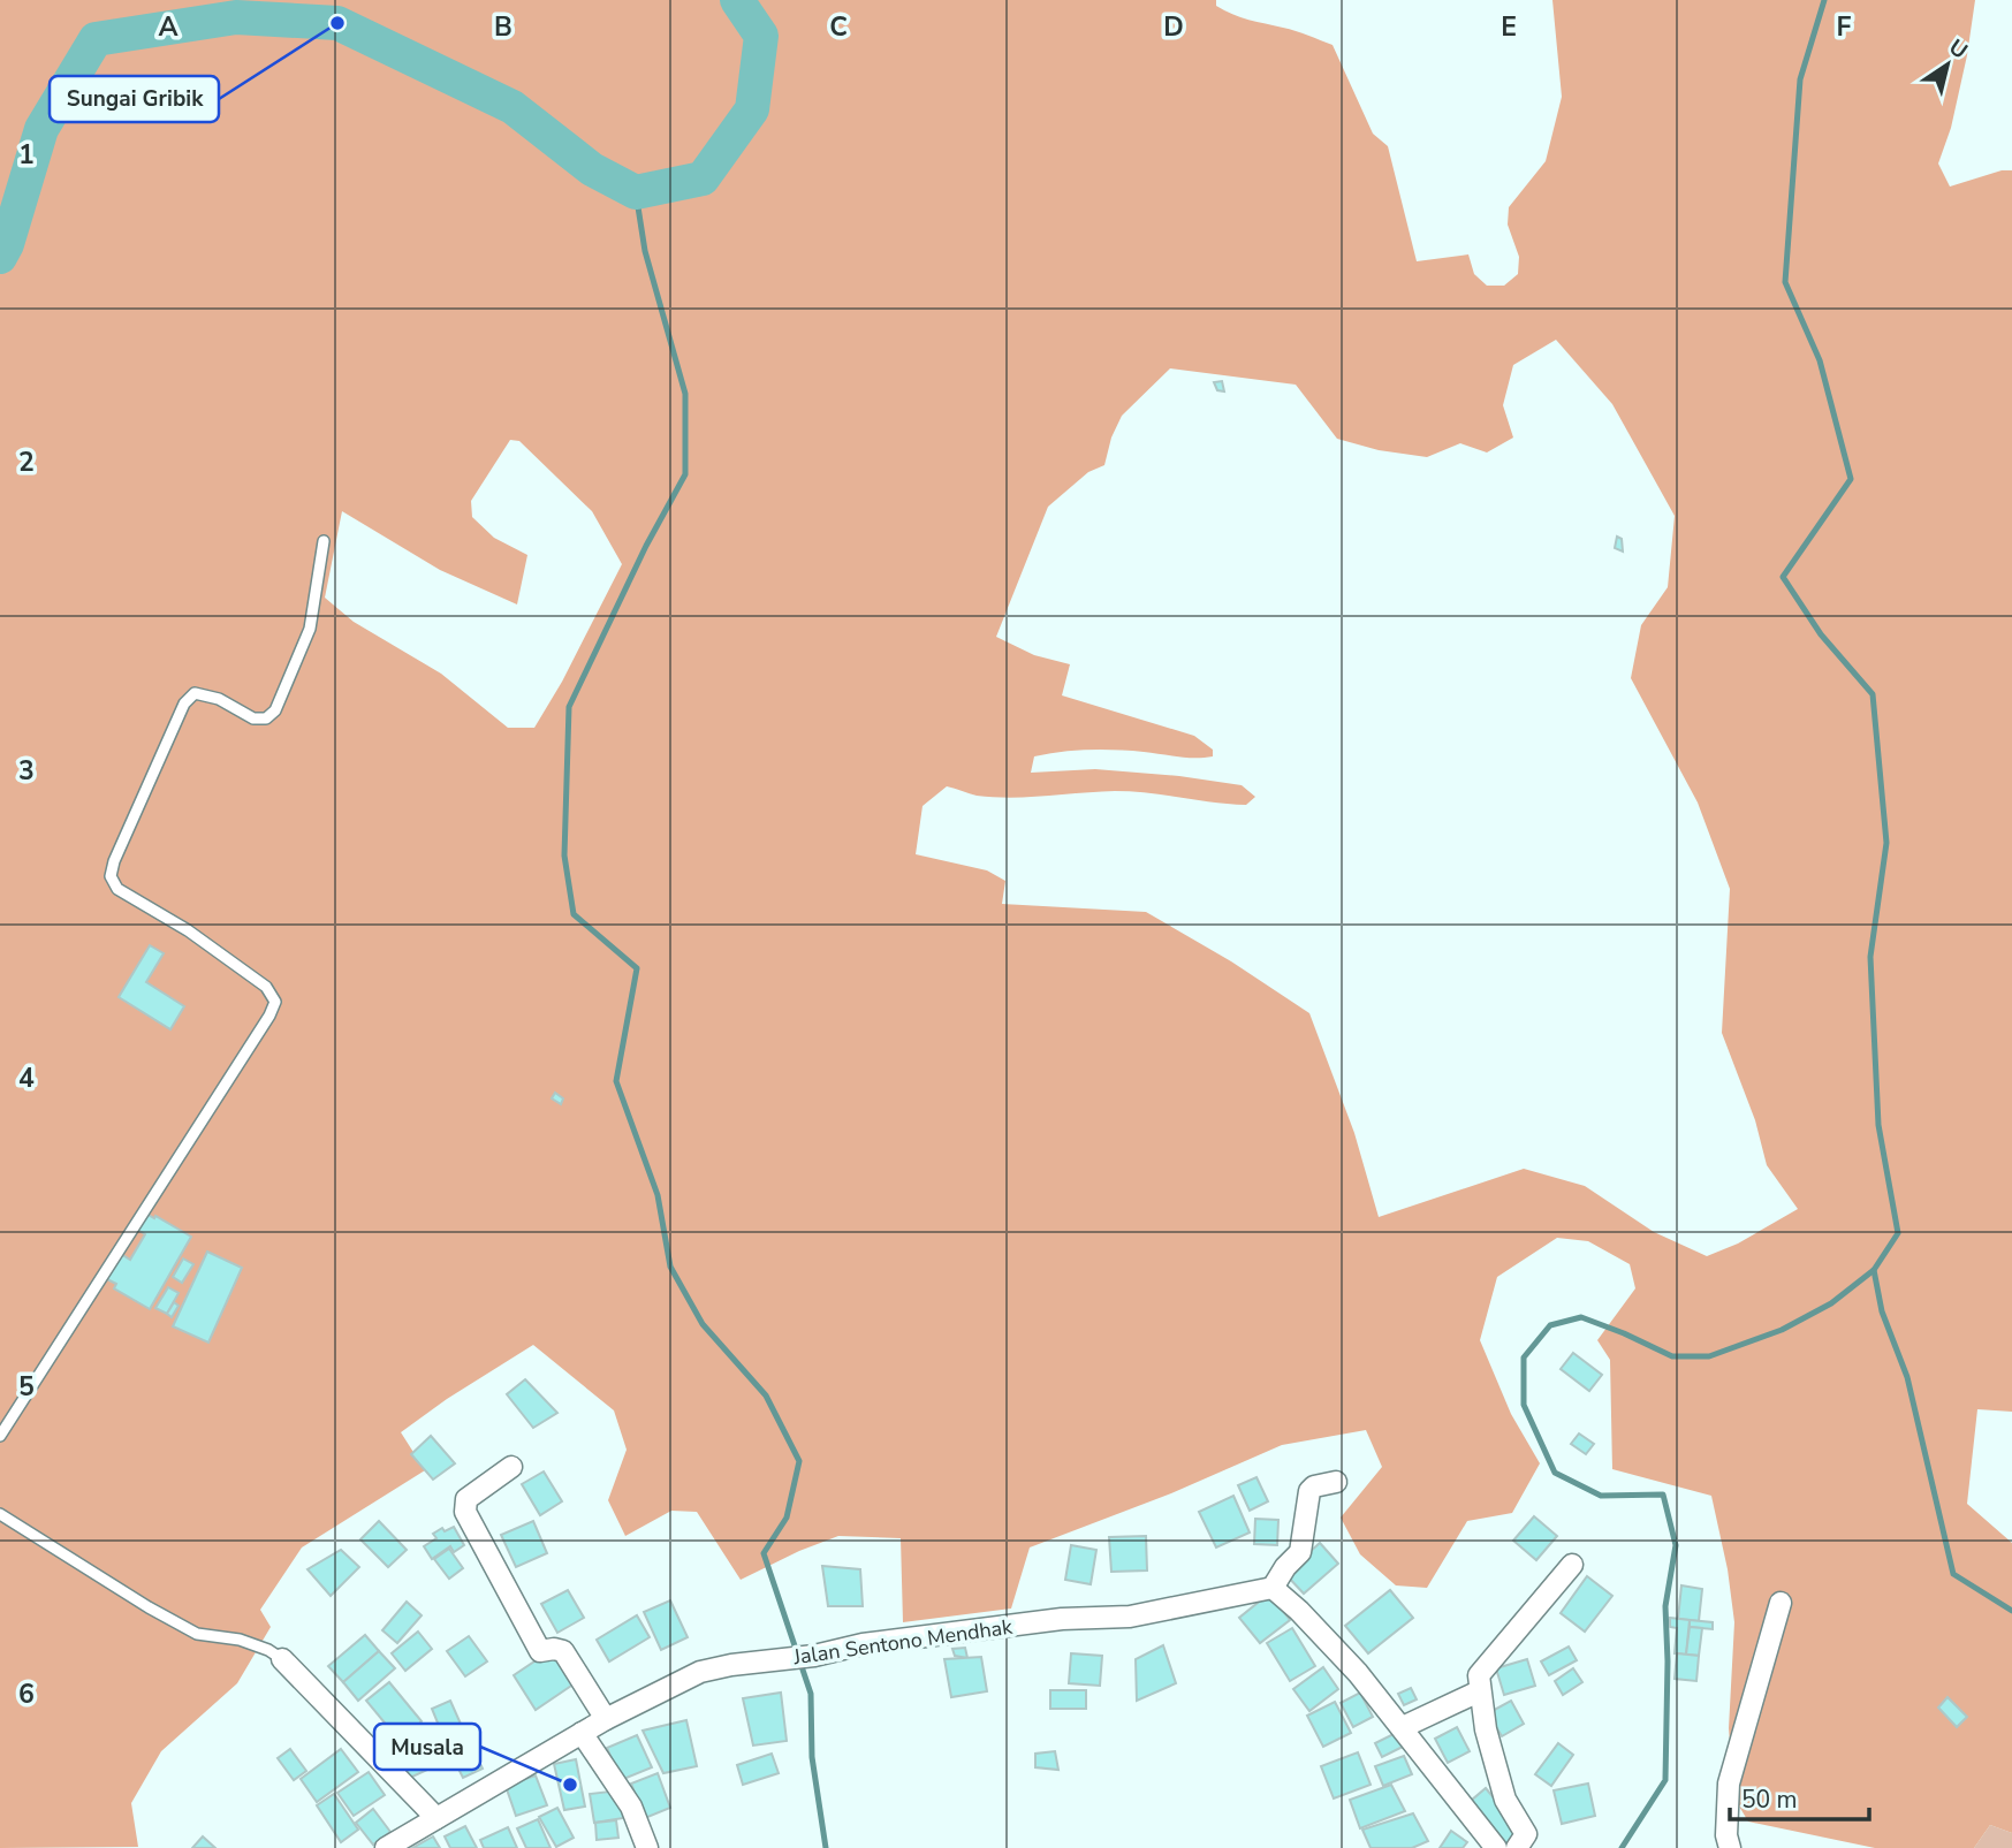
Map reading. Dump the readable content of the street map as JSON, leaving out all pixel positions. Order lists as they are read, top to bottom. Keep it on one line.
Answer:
{"streets":{"street":["Jalan Sentono Mendhak"]},"places":["Sungai Gribik","Musala"],"scale_bar":"50 m","north":"top right","grid":{"columns":["A","B","C","D","E","F"],"rows":["1","2","3","4","5","6"]}}
